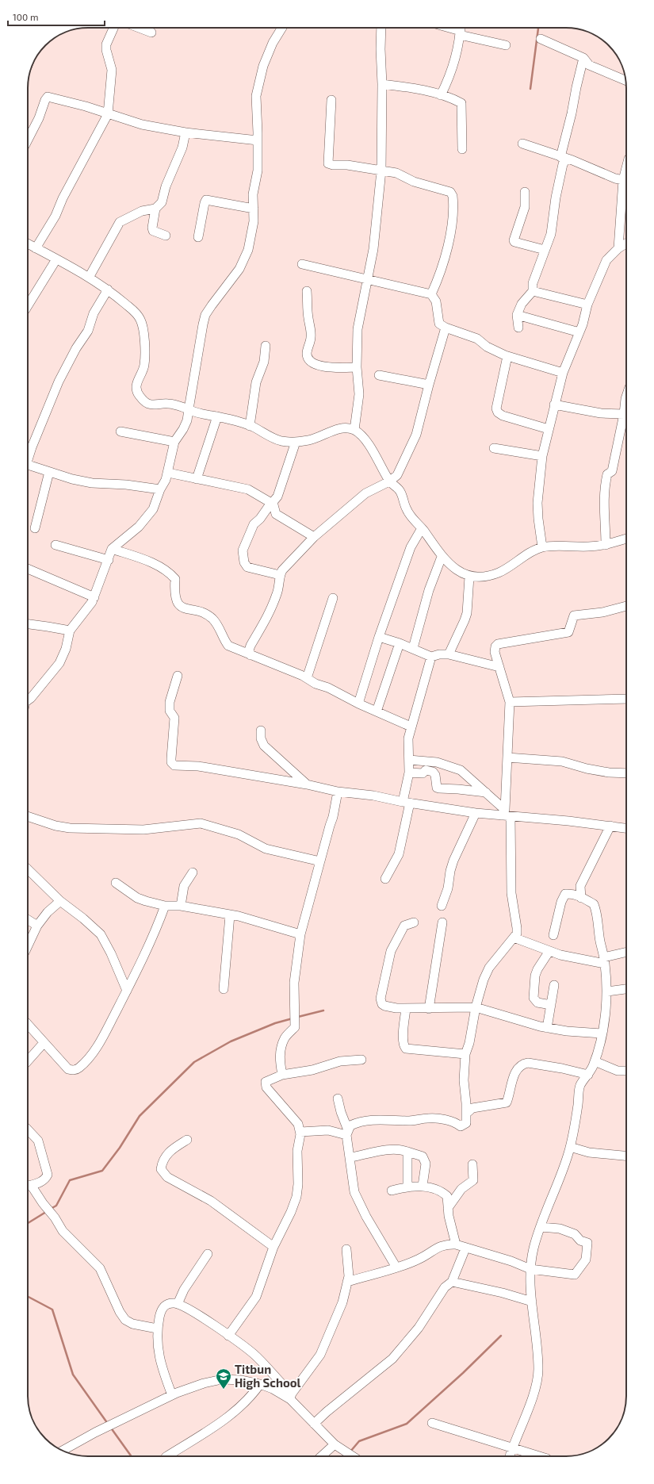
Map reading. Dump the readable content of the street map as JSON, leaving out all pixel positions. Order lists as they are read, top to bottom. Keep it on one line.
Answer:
{"places":{"school or university":["Titbun High School"]},"scale_bar":"100 m"}
